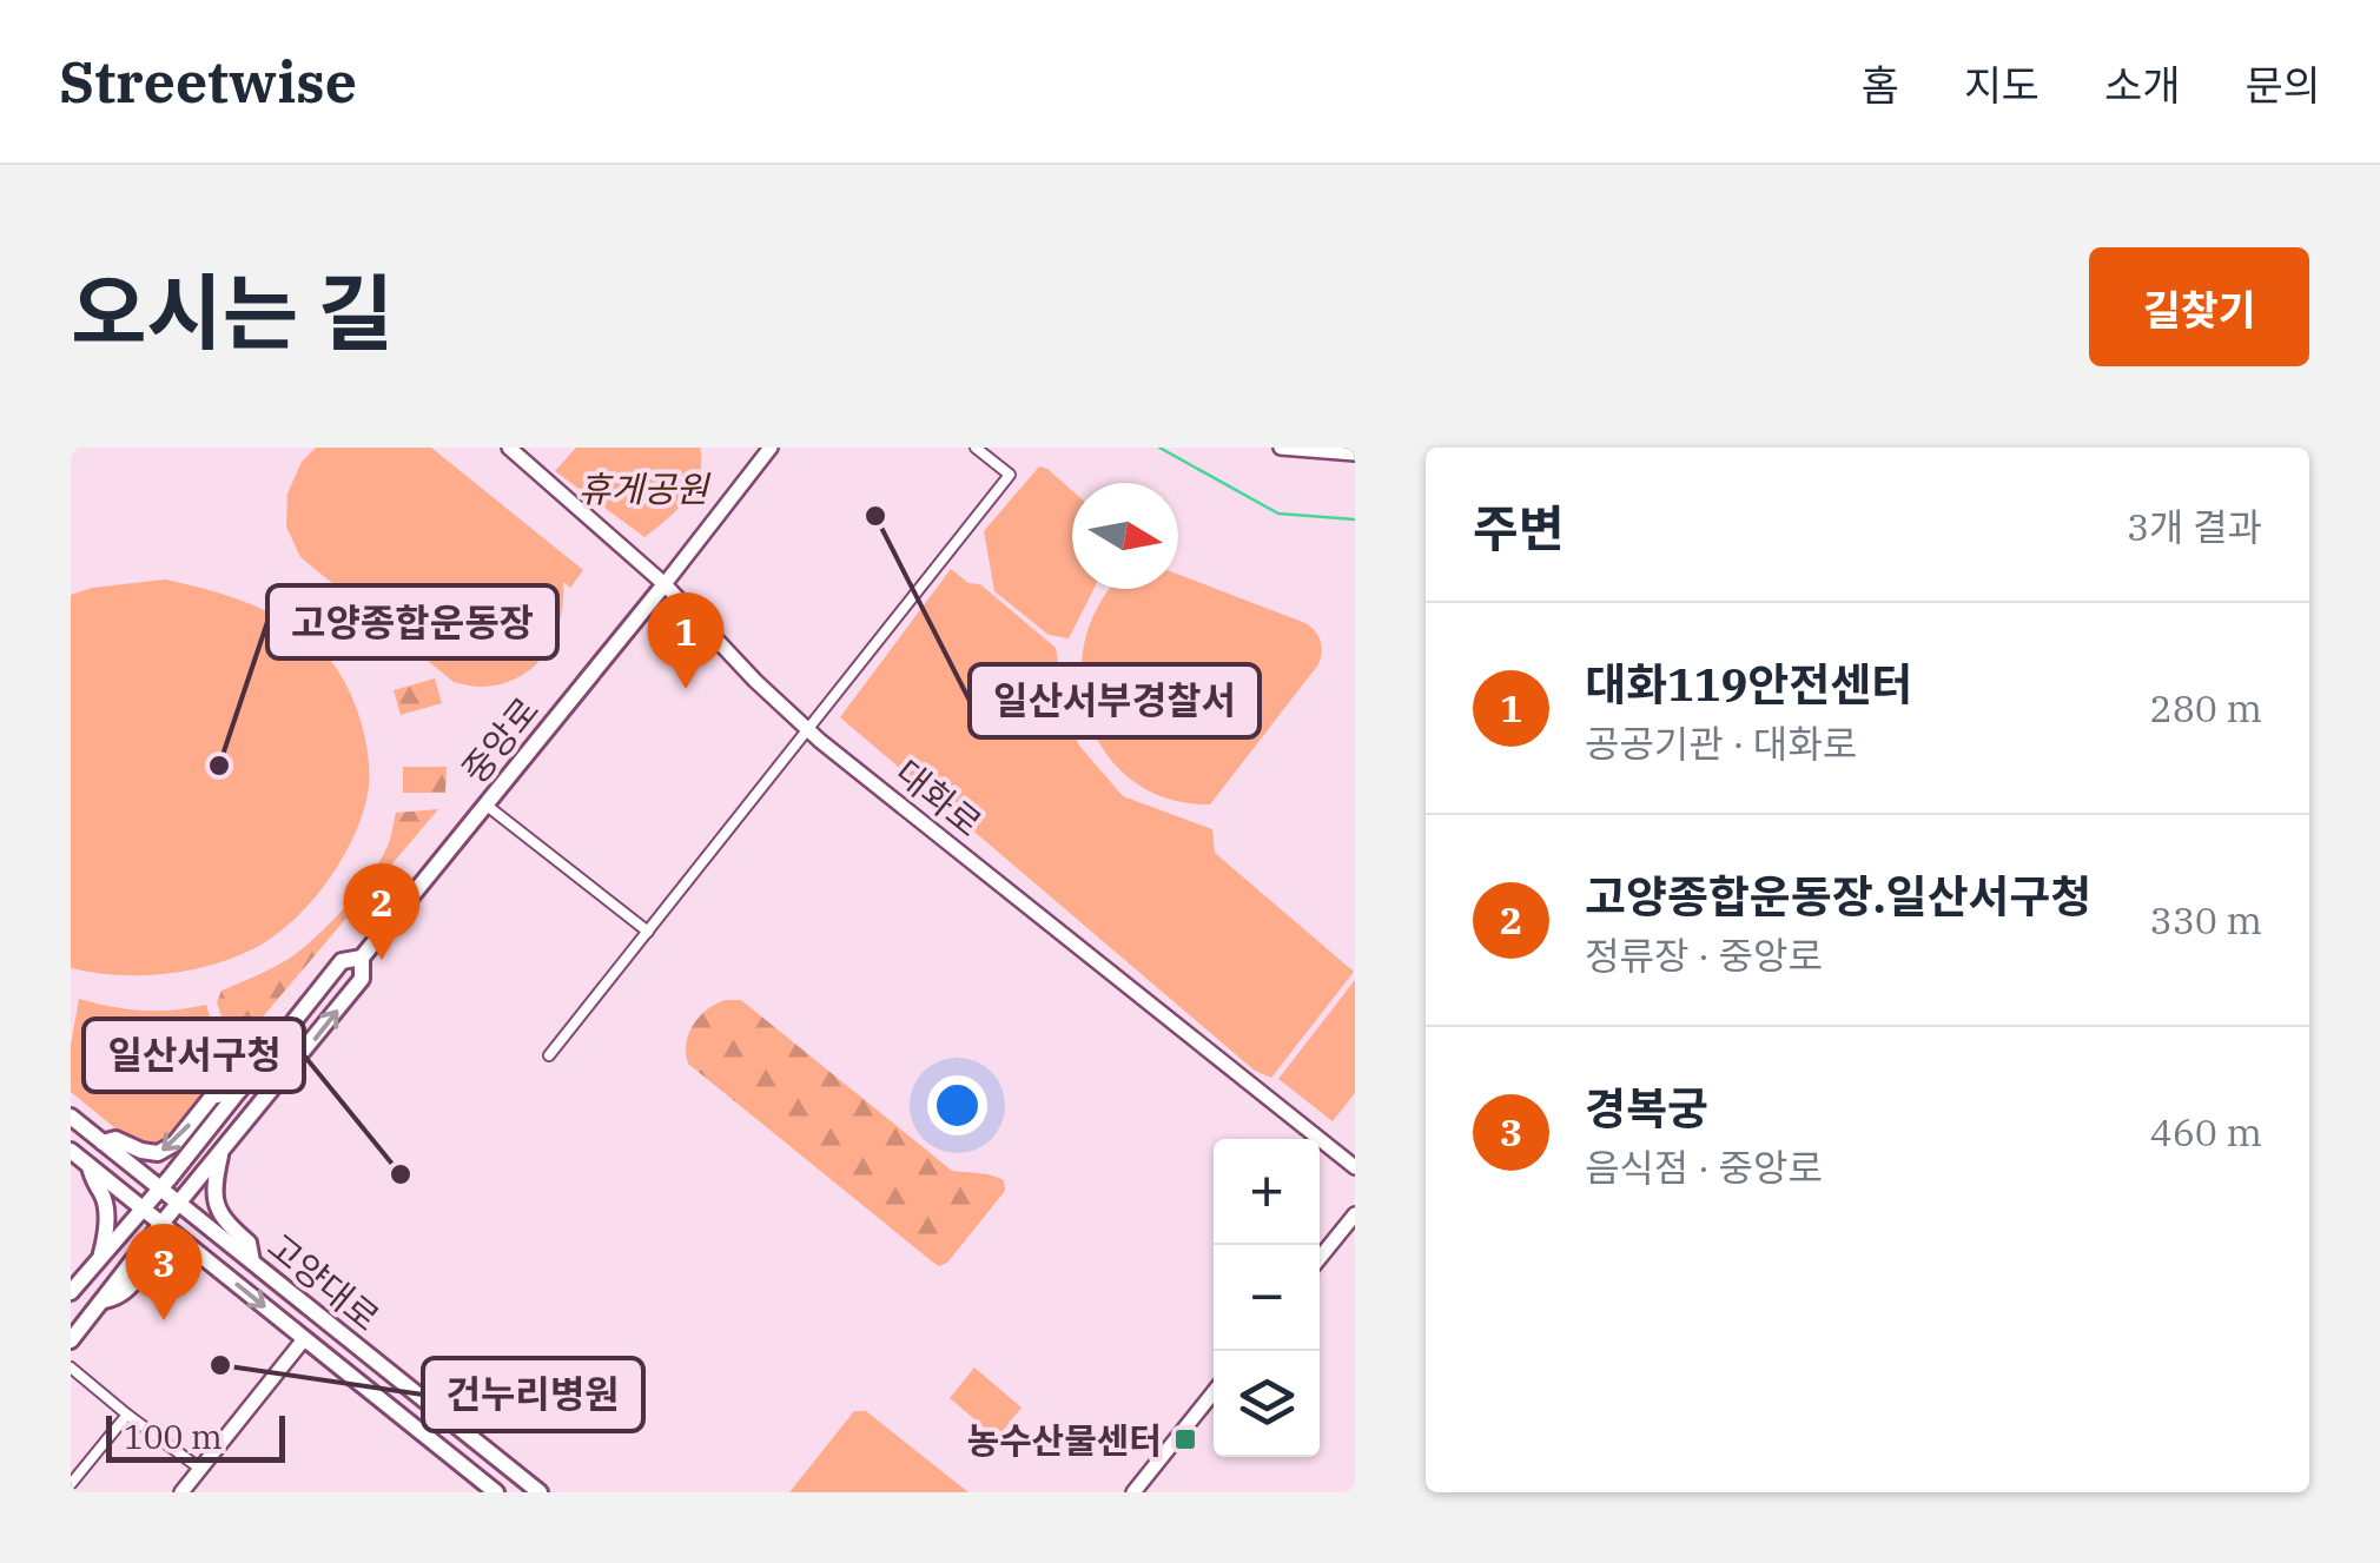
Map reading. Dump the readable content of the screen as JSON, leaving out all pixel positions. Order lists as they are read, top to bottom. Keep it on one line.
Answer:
{"streets":{"main road":["중앙로","고양대로"],"street":["대화로"]},"crossings":[["중앙로","대화로"],["중앙로","고양대로"]],"parks":["휴게공원"],"places":{"other":["일산서부경찰서","고양종합운동장","일산서구청","건누리병원"],"transit":["농수산물센터"]},"scale_bar":"100 m","north":"right","page":{"header":"Streetwise","nav":["홈","지도","소개","문의"],"title":"오시는 길","buttons":"길찾기","heading":["주변","3개 결과"],"pins":["1","2","3"],"list":[{"mark":"1","name":"대화119안전센터","note":"공공기관 · 대화로","value":"280 m"},{"mark":"2","name":"고양종합운동장.일산서구청","note":"정류장 · 중앙로","value":"330 m"},{"mark":"3","name":"경복궁","note":"음식점 · 중앙로","value":"460 m"}],"map_buttons":["+","−"],"scale":"100 m"}}
